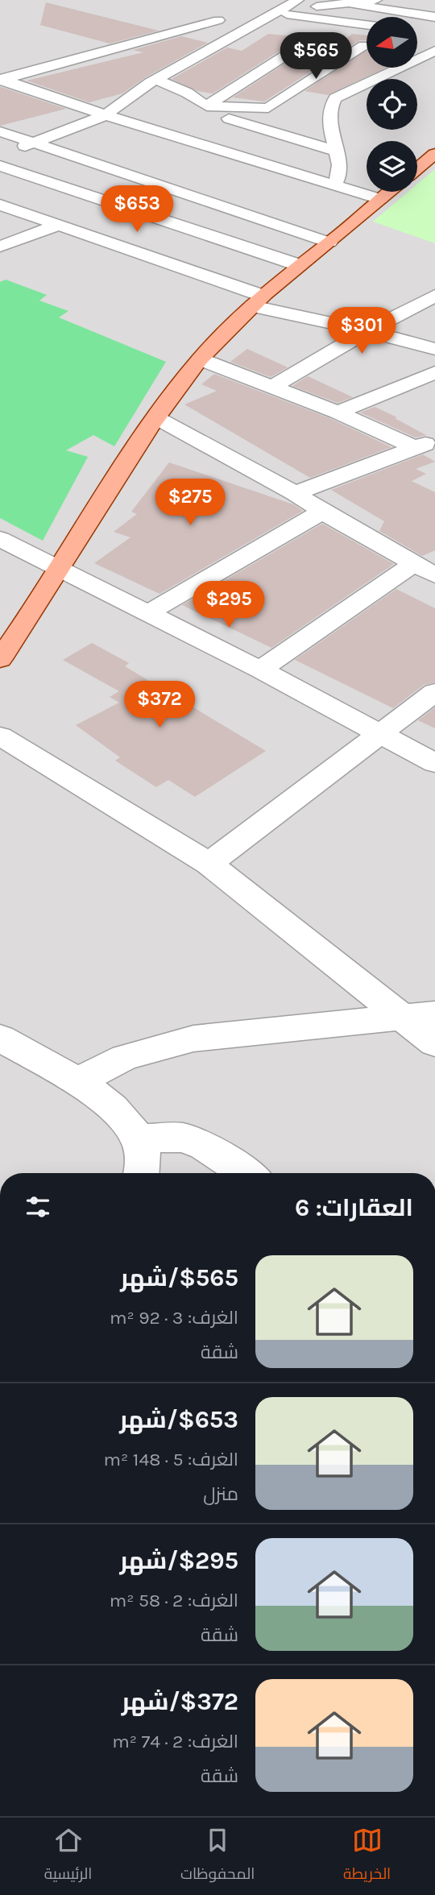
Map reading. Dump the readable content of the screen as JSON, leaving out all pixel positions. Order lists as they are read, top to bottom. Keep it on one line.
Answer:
{"north":"left","page":{"price":["$565","$653","$301","$275","$295","$372"],"heading":"العقارات: 6","list":[{"name":"$565/شهر","note":"الغرف: 3 · 92 m² · شقة"},{"name":"$653/شهر","note":"الغرف: 5 · 148 m² · منزل"},{"name":"$295/شهر","note":"الغرف: 2 · 58 m² · شقة"},{"name":"$372/شهر","note":"الغرف: 2 · 74 m² · شقة"}],"tabs":["الخريطة","المحفوظات","الرئيسية"]}}
